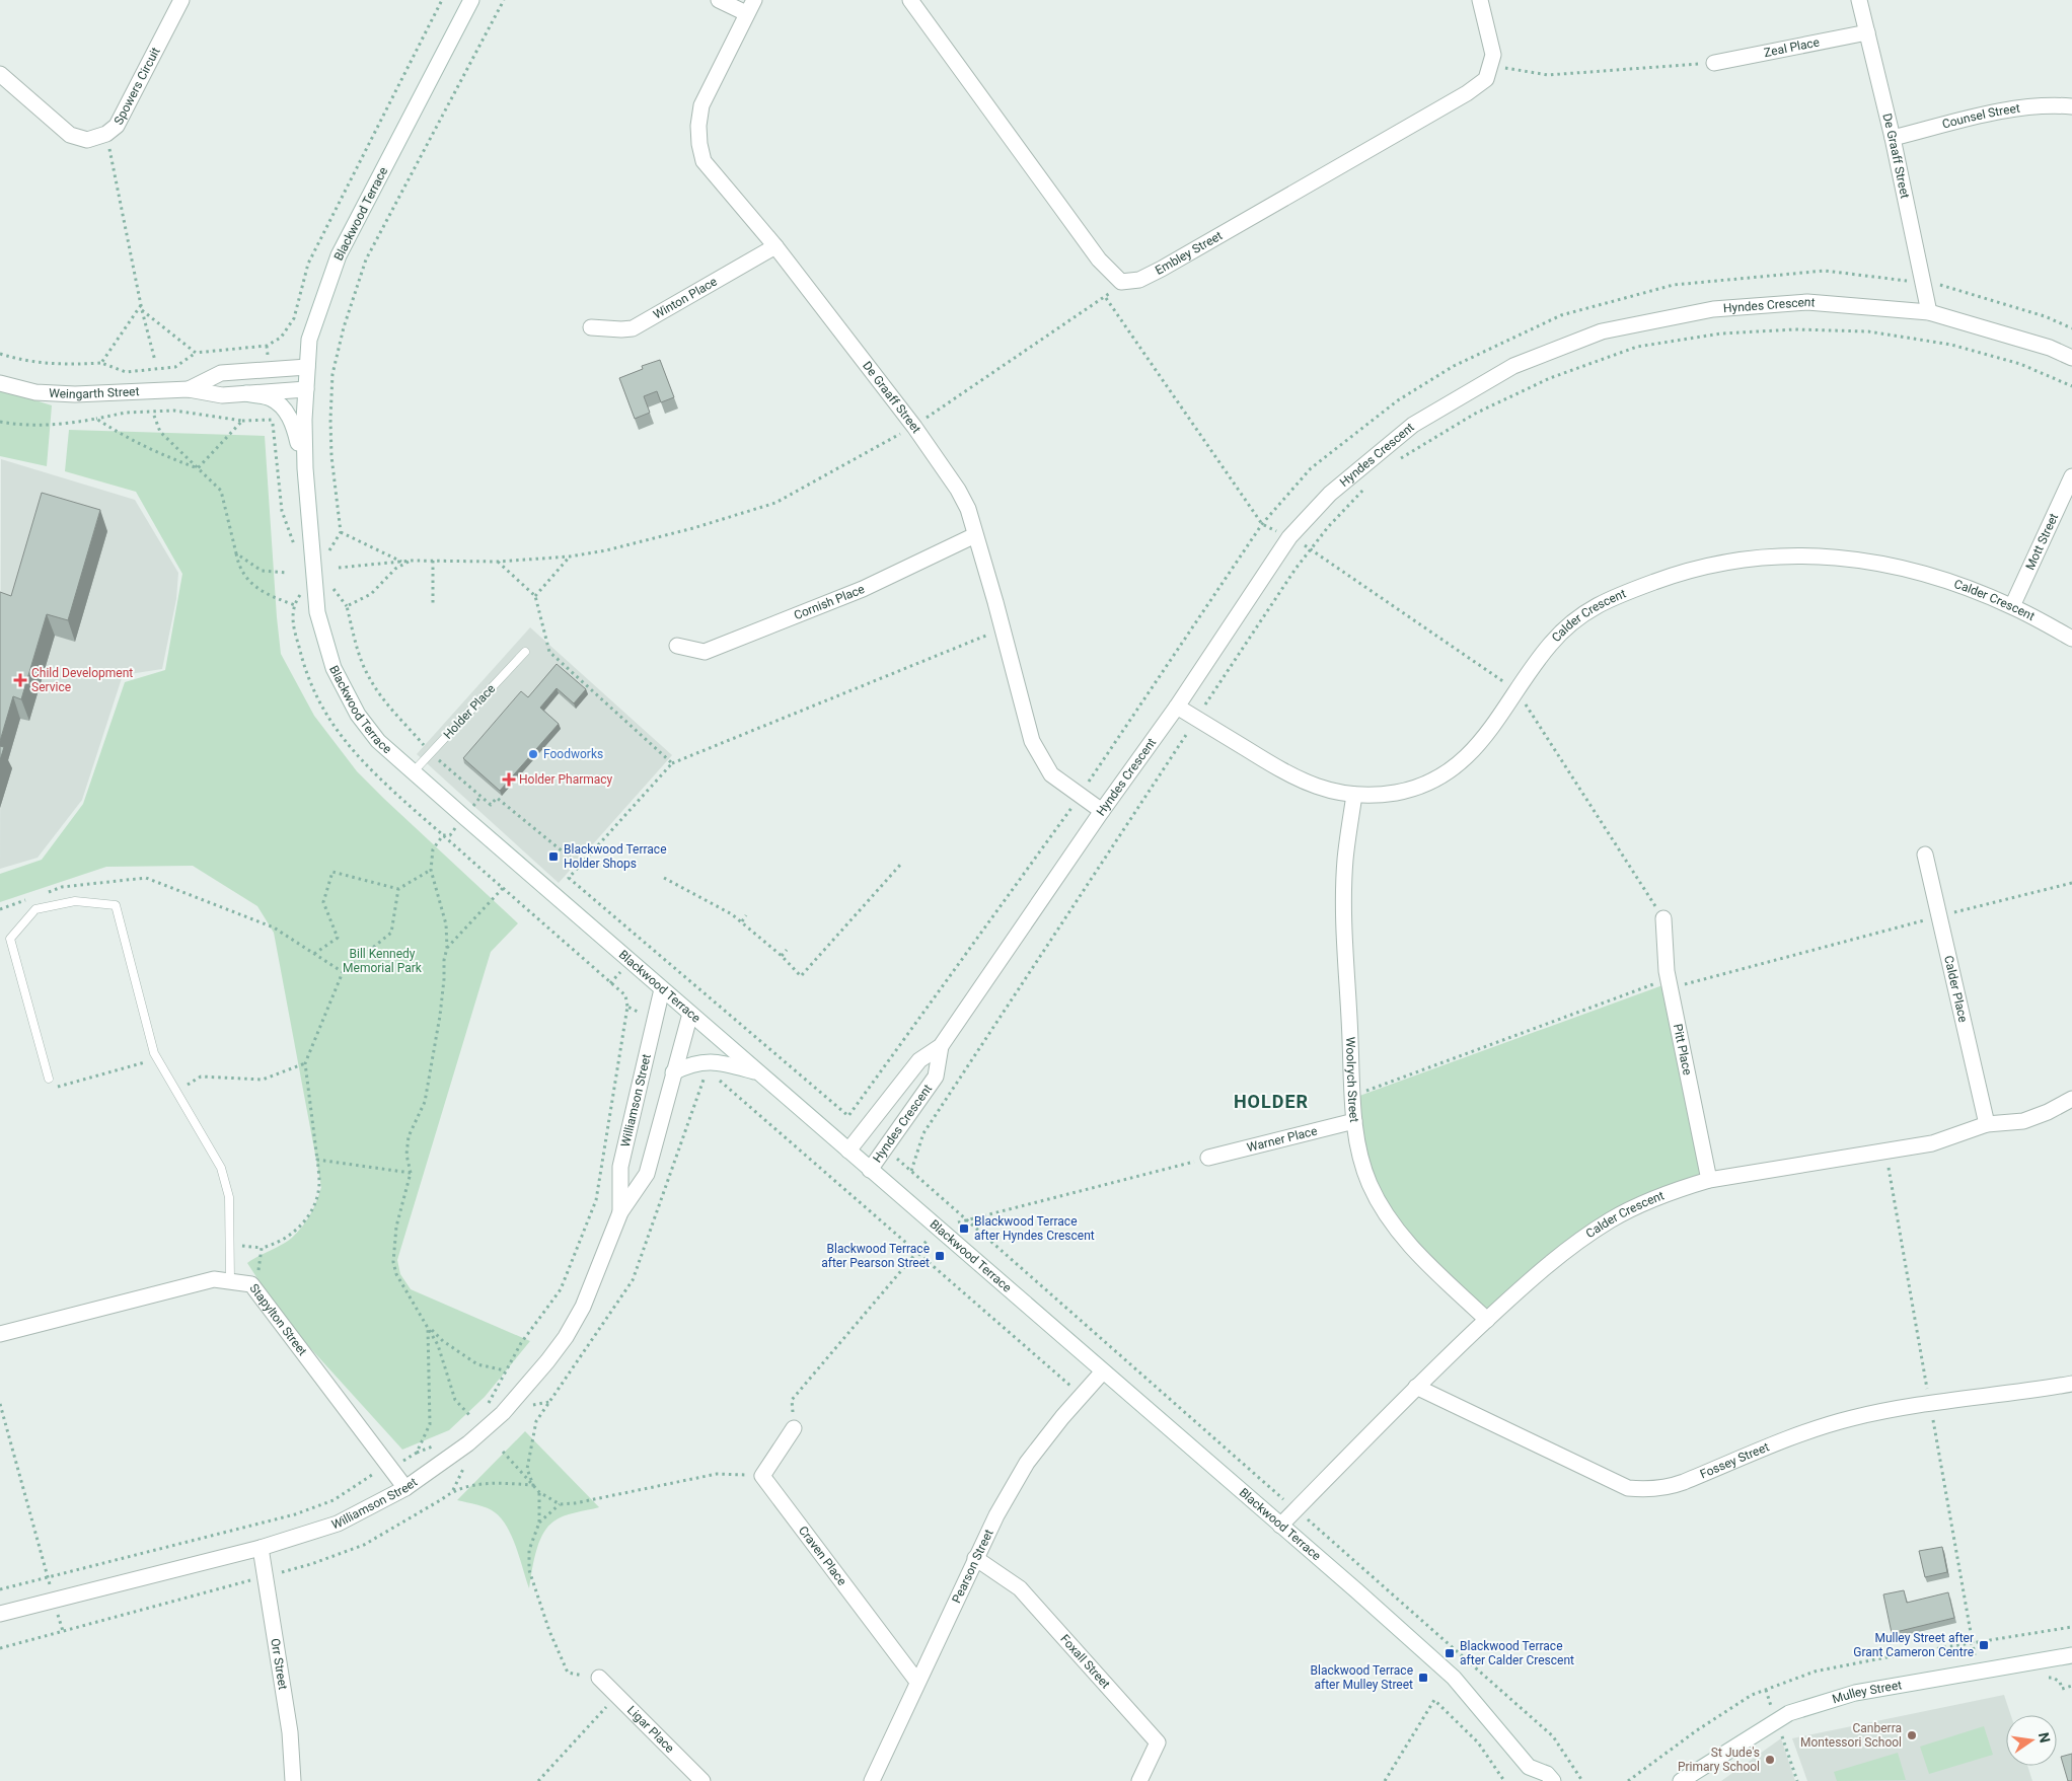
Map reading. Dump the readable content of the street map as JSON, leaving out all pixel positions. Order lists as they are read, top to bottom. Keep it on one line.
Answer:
{"streets":{"street":["Zeal Place","Spowers Circuit","Counsel Street","De Graaff Street","Blackwood Terrace","Embley Street","Winton Place","Hyndes Crescent","Weingarth Street","Mott Street","Calder Crescent","Cornish Place","Calder Place","Pitt Place","Woolrych Street","Williamson Street","Warner Place","Stapylton Street","Fossey Street","Craven Place","Pearson Street","Foxall Street","Orr Street","Mulley Street","Ligar Place"],"lane":["Holder Place"]},"crossings":[["Zeal Place","De Graaff Street"],["Counsel Street","De Graaff Street"],["De Graaff Street","Winton Place"],["De Graaff Street","Hyndes Crescent"],["De Graaff Street","Cornish Place"],["Blackwood Terrace","Hyndes Crescent"],["Blackwood Terrace","Weingarth Street"],["Blackwood Terrace","Calder Crescent"],["Blackwood Terrace","Holder Place"],["Blackwood Terrace","Williamson Street"],["Blackwood Terrace","Pearson Street"],["Hyndes Crescent","Calder Crescent"],["Mott Street","Calder Crescent"],["Calder Crescent","Calder Place"],["Calder Crescent","Pitt Place"],["Calder Crescent","Woolrych Street"],["Calder Crescent","Fossey Street"],["Woolrych Street","Warner Place"],["Williamson Street","Stapylton Street"],["Williamson Street","Orr Street"],["Craven Place","Pearson Street"],["Pearson Street","Foxall Street"]],"districts":["HOLDER"],"parks":["Bill Kennedy Memorial Park"],"places":{"health":["Child Development Service","Holder Pharmacy"],"other":["Foodworks","Canberra Montessori School","St Jude's Primary School"],"transit":["Blackwood Terrace Holder Shops","Blackwood Terrace after Hyndes Crescent","Blackwood Terrace after Pearson Street","Mulley Street after Grant Cameron Centre","Blackwood Terrace after Calder Crescent","Blackwood Terrace after Mulley Street"]},"north":"right"}
